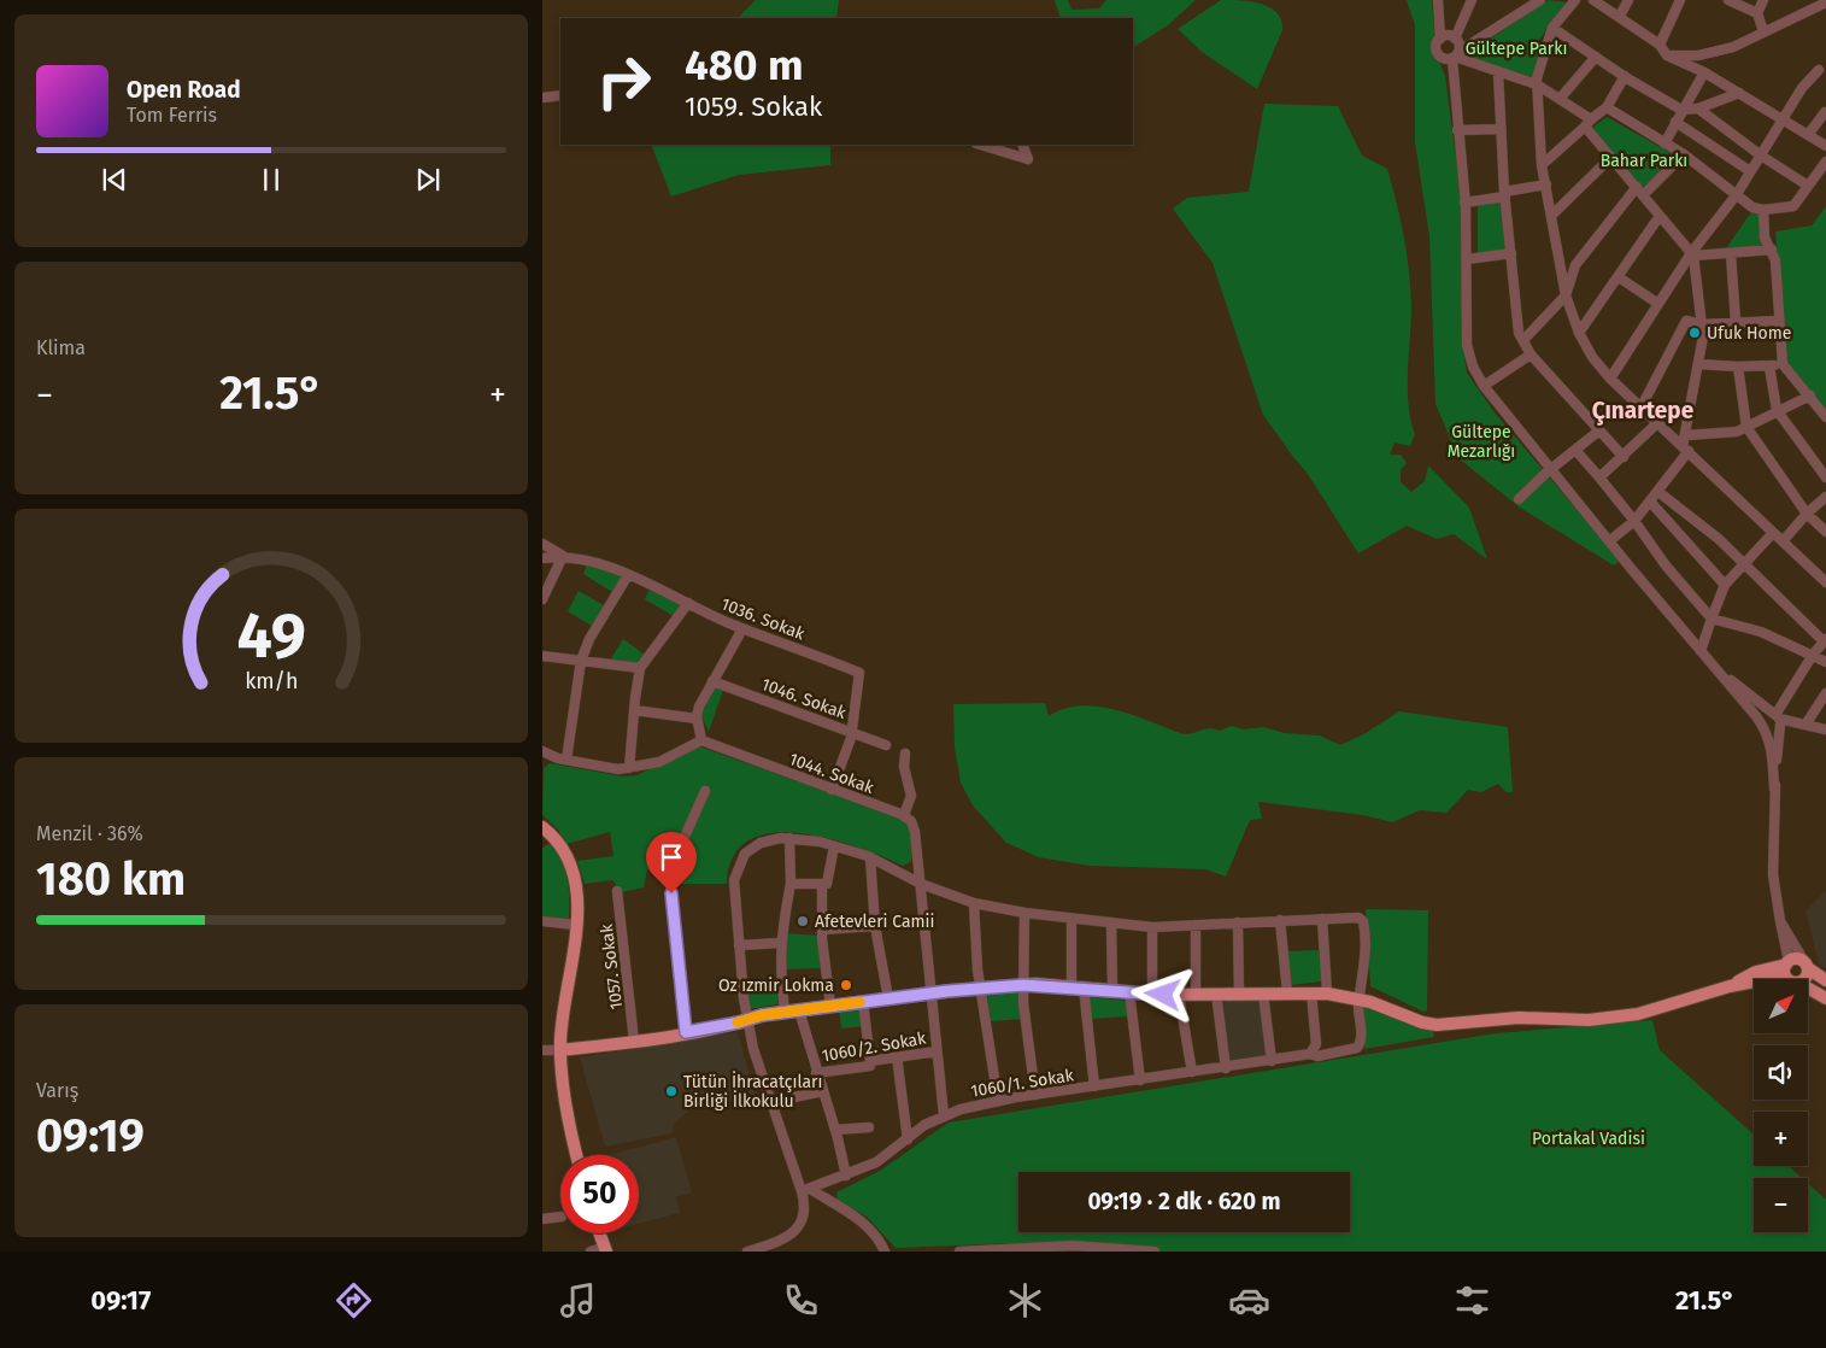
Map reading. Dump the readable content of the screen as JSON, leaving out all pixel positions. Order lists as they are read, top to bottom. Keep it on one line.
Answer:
{"streets":{"street":["1036. Sokak","1046. Sokak","1044. Sokak","1057. Sokak","1060/2. Sokak","1060/1. Sokak"]},"crossings":[["1036. Sokak","1046. Sokak"],["1036. Sokak","1044. Sokak"]],"districts":["Çınartepe"],"parks":["Gültepe Parkı","Bahar Parkı","Gültepe Mezarlığı","Portakal Vadisi"],"places":["Ufuk Home","Afetevleri Camii","Oz ızmir Lokma","Tütün İhracatçıları Birliği İlkokulu"],"north":"top right","page":{"turn":["480 m","1059. Sokak"],"song":["Open Road","Tom Ferris"],"tile":["Klima",["Menzil · 36%","180 km"],["Varış","09:19"]],"heat":["−","21.5°","+"],"map_buttons":["+","−"],"limit":"50","trip":"09:19 · 2 dk · 620 m","tabs":["09:17","21.5°"],"gauge":["49","km/h"]}}
